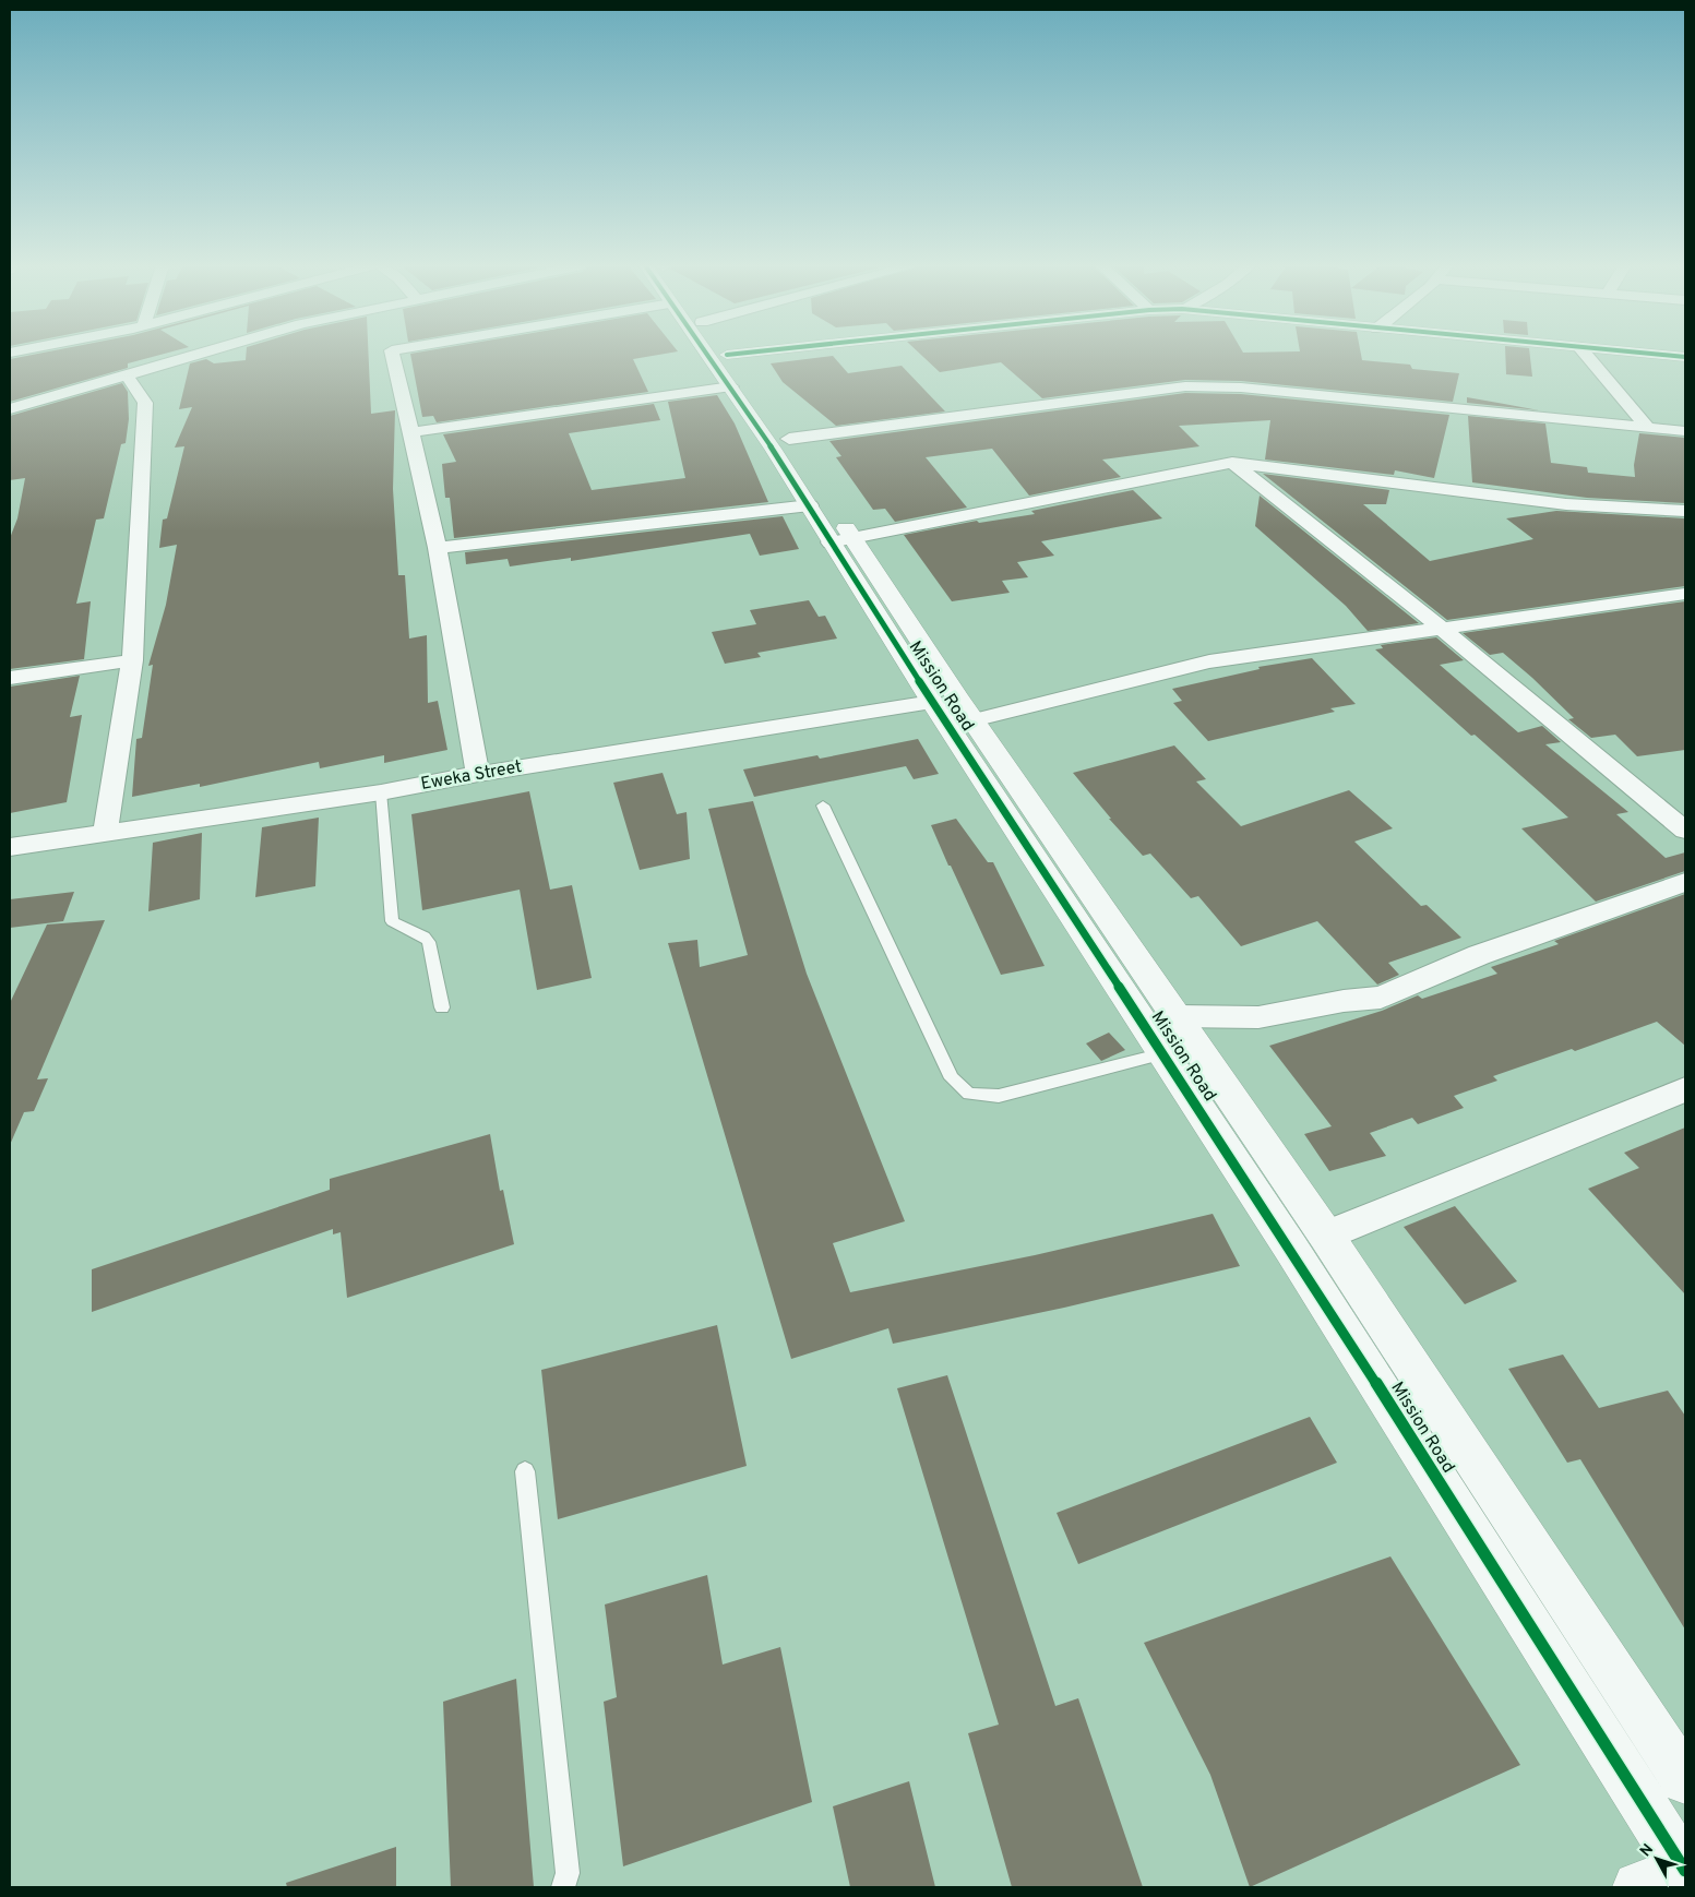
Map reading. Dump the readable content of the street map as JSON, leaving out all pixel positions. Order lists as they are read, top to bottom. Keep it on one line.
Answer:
{"streets":{"street":["Mission Road","Eweka Street"]},"crossings":[["Mission Road","Eweka Street"]],"north":"top left"}
